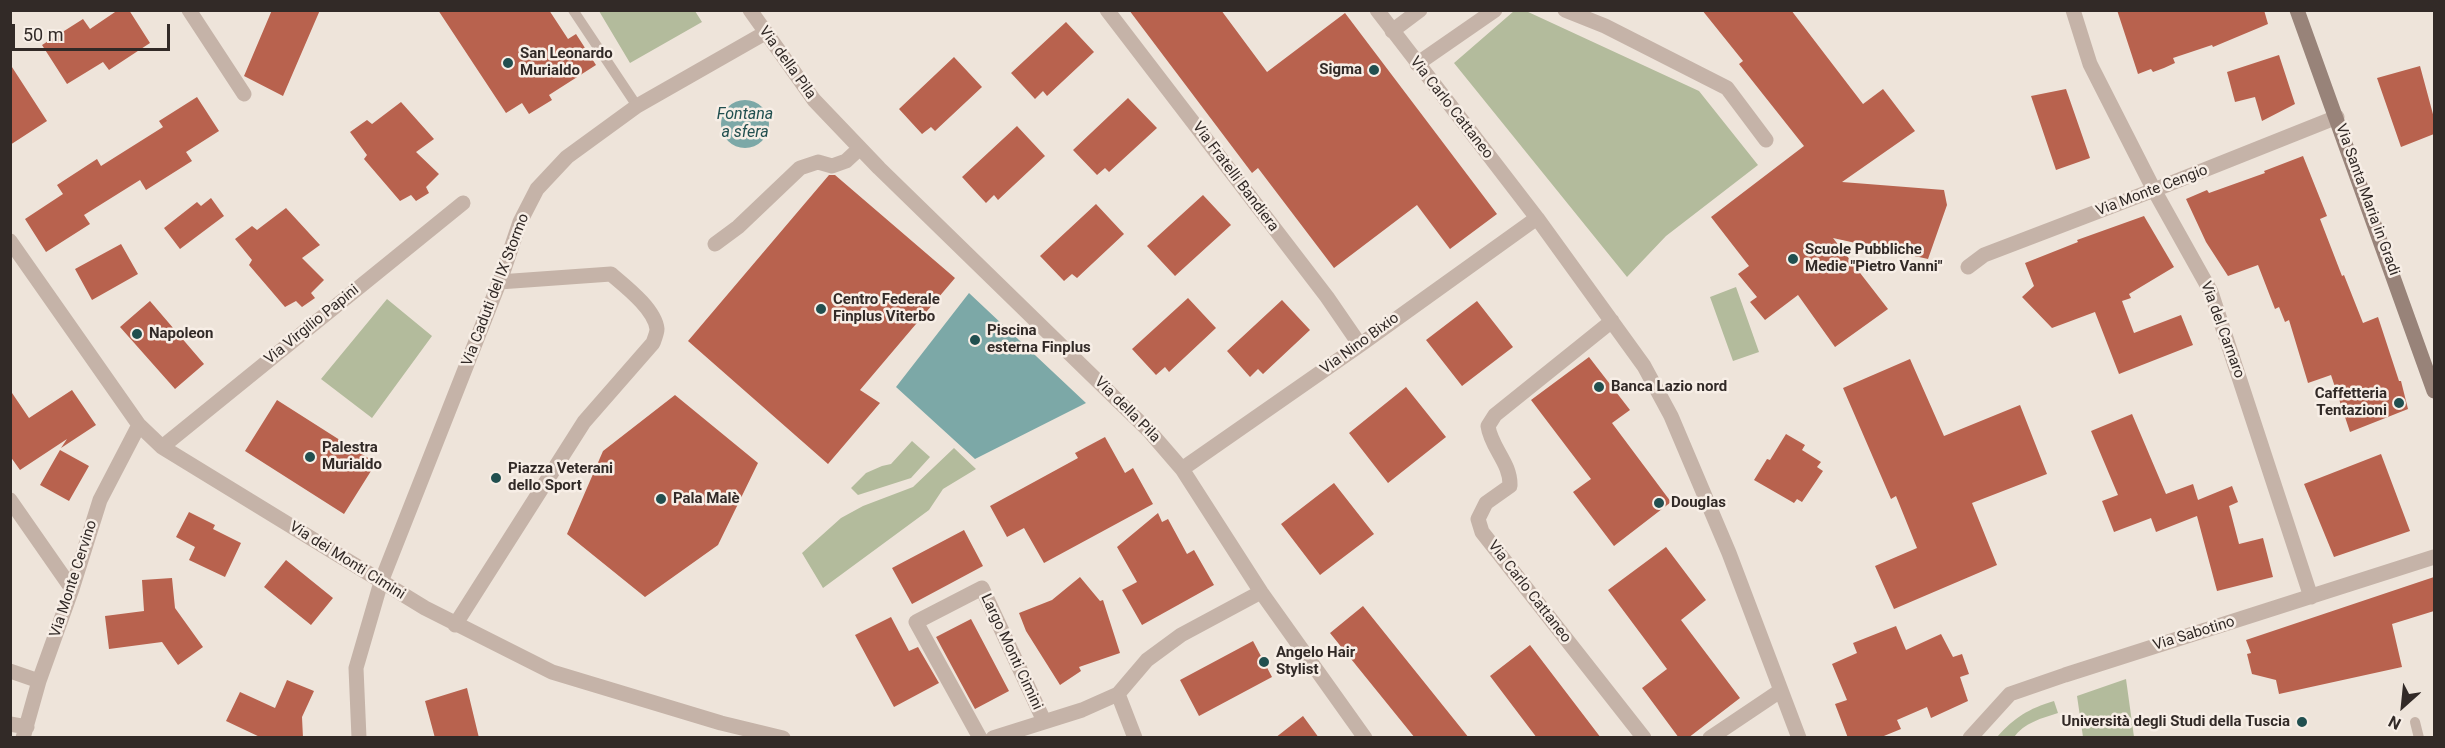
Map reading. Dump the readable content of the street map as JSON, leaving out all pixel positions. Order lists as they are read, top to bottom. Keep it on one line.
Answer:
{"streets":{"main road":["Via Santa Maria in Gradi"],"street":["Via della Pila","Via Carlo Cattaneo","Via Fratelli Bandiera","Via Monte Cengio","Via Caduti del IX Stormo","Via Virgilio Papini","Via del Carnaro","Via Nino Bixio","Via dei Monti Cimini","Via Monte Cervino","Via Sabotino","Largo Monti Cimini"]},"crossings":[["Via della Pila","Via Caduti del IX Stormo"],["Via della Pila","Via Nino Bixio"],["Via Carlo Cattaneo","Via Nino Bixio"],["Via Fratelli Bandiera","Via Nino Bixio"],["Via Monte Cengio","Via Santa Maria in Gradi"],["Via Monte Cengio","Via del Carnaro"],["Via Caduti del IX Stormo","Via dei Monti Cimini"],["Via Virgilio Papini","Via dei Monti Cimini"],["Via del Carnaro","Via Sabotino"],["Via dei Monti Cimini","Via Monte Cervino"]],"water":["Fontana a sfera"],"places":["San Leonardo Murialdo","Sigma","Scuole Pubbliche Medie \"Pietro Vanni\"","Centro Federale Finplus Viterbo","Napoleon","Piscina esterna Finplus","Banca Lazio nord","Caffetteria Tentazioni","Palestra Murialdo","Piazza Veterani dello Sport","Pala Malè","Douglas","Angelo Hair Stylist","Università degli Studi della Tuscia"],"scale_bar":"50 m","north":"bottom left"}
